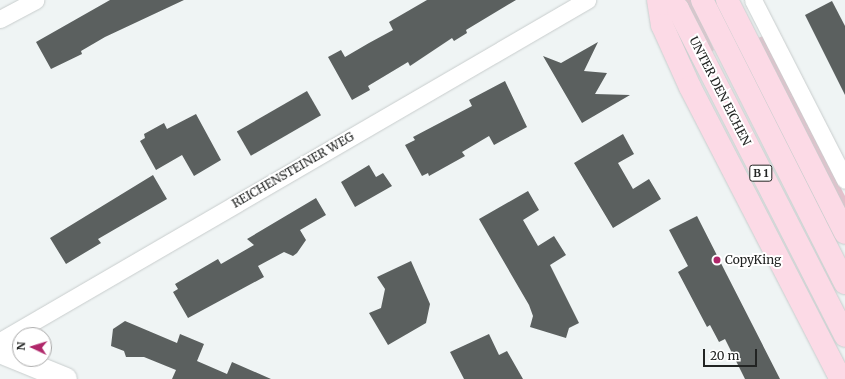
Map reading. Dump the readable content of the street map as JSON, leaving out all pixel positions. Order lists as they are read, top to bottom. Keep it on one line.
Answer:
{"streets":{"main road":["UNTER DEN EICHEN","B 1"],"street":["REICHENSTEINER WEG"]},"places":["CopyKing"],"scale_bar":"20 m","north":"left"}
